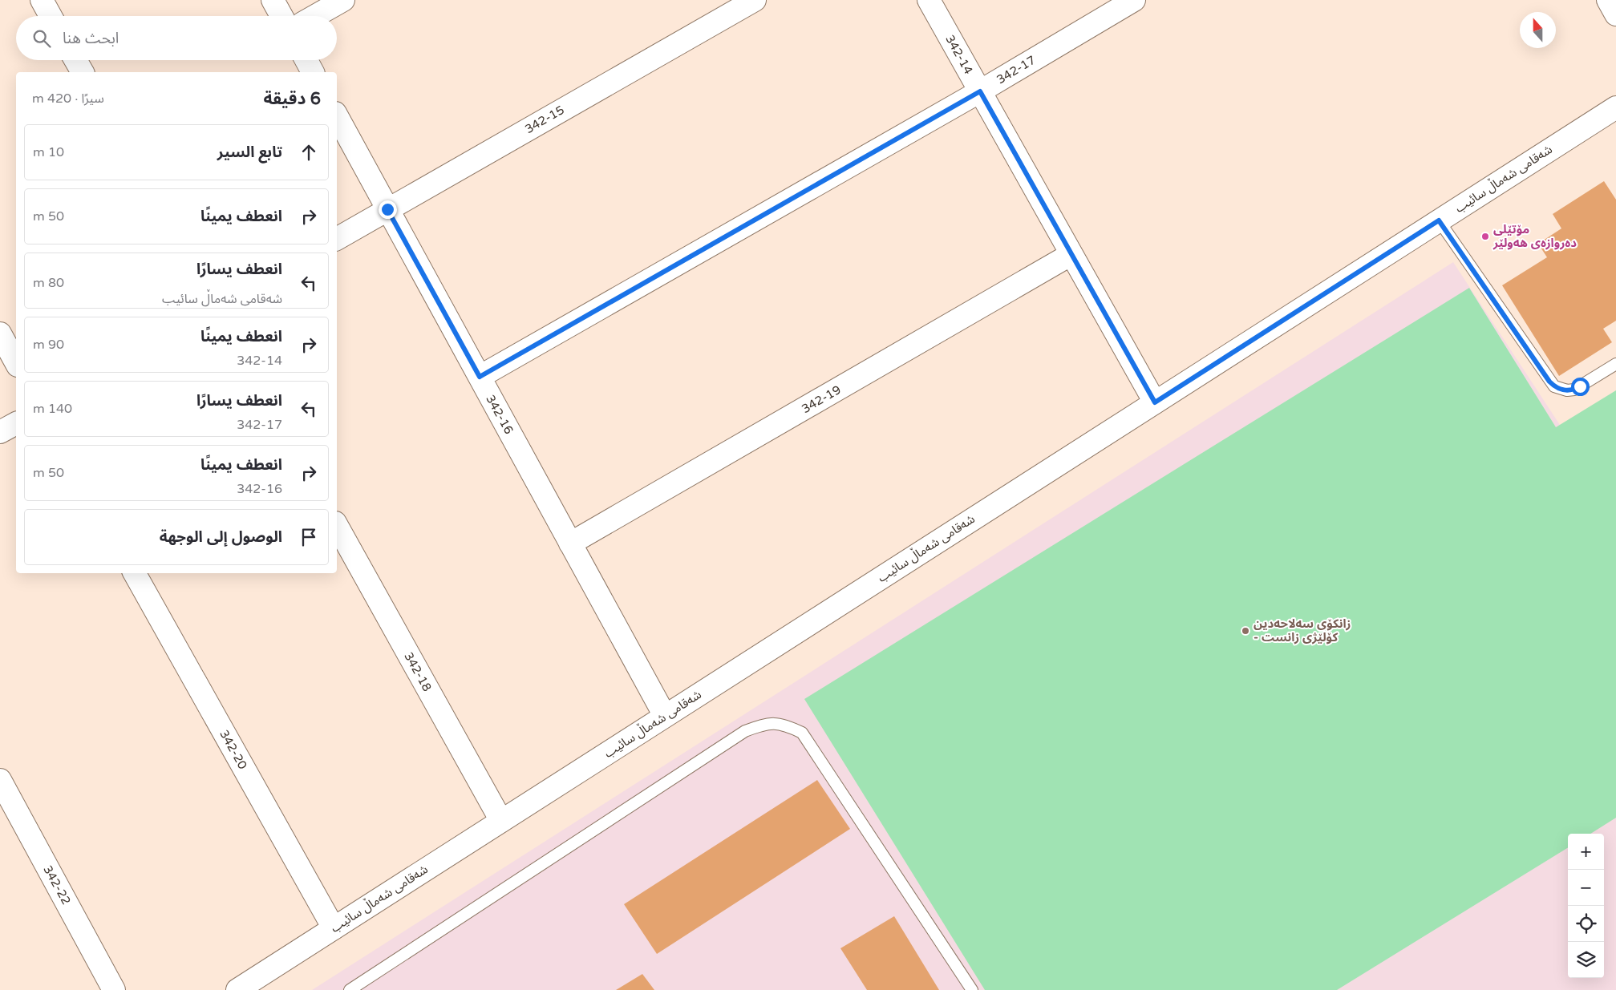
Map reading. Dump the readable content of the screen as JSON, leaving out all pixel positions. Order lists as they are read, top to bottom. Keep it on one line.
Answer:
{"streets":{"street":["342-14","342-17","342-15","شەقامی شەماڵ سائیب","342-19","342-16","342-18","342-20","342-22"]},"crossings":[["342-14","342-17"],["342-14","شەقامی شەماڵ سائیب"],["342-14","342-19"],["342-17","342-16"],["342-15","342-16"],["شەقامی شەماڵ سائیب","342-16"],["شەقامی شەماڵ سائیب","342-18"],["شەقامی شەماڵ سائیب","342-20"],["342-19","342-16"]],"places":["مۆتێلی دەروازەی هەولێر","زانکۆی سەلاحەدین - کۆلێژی زانست"],"north":"top","page":{"search":"ابحث هنا","heading":["6 دقيقة","سيرًا · 420 m"],"list":[["تابع السير","10 m"],["انعطف يمينًا","50 m"],["انعطف يسارًا","شەقامی شەماڵ سائیب","80 m"],["انعطف يمينًا","342-14","90 m"],["انعطف يسارًا","342-17","140 m"],["انعطف يمينًا","342-16","50 m"],"الوصول إلى الوجهة"],"map_buttons":["+","−"]}}
